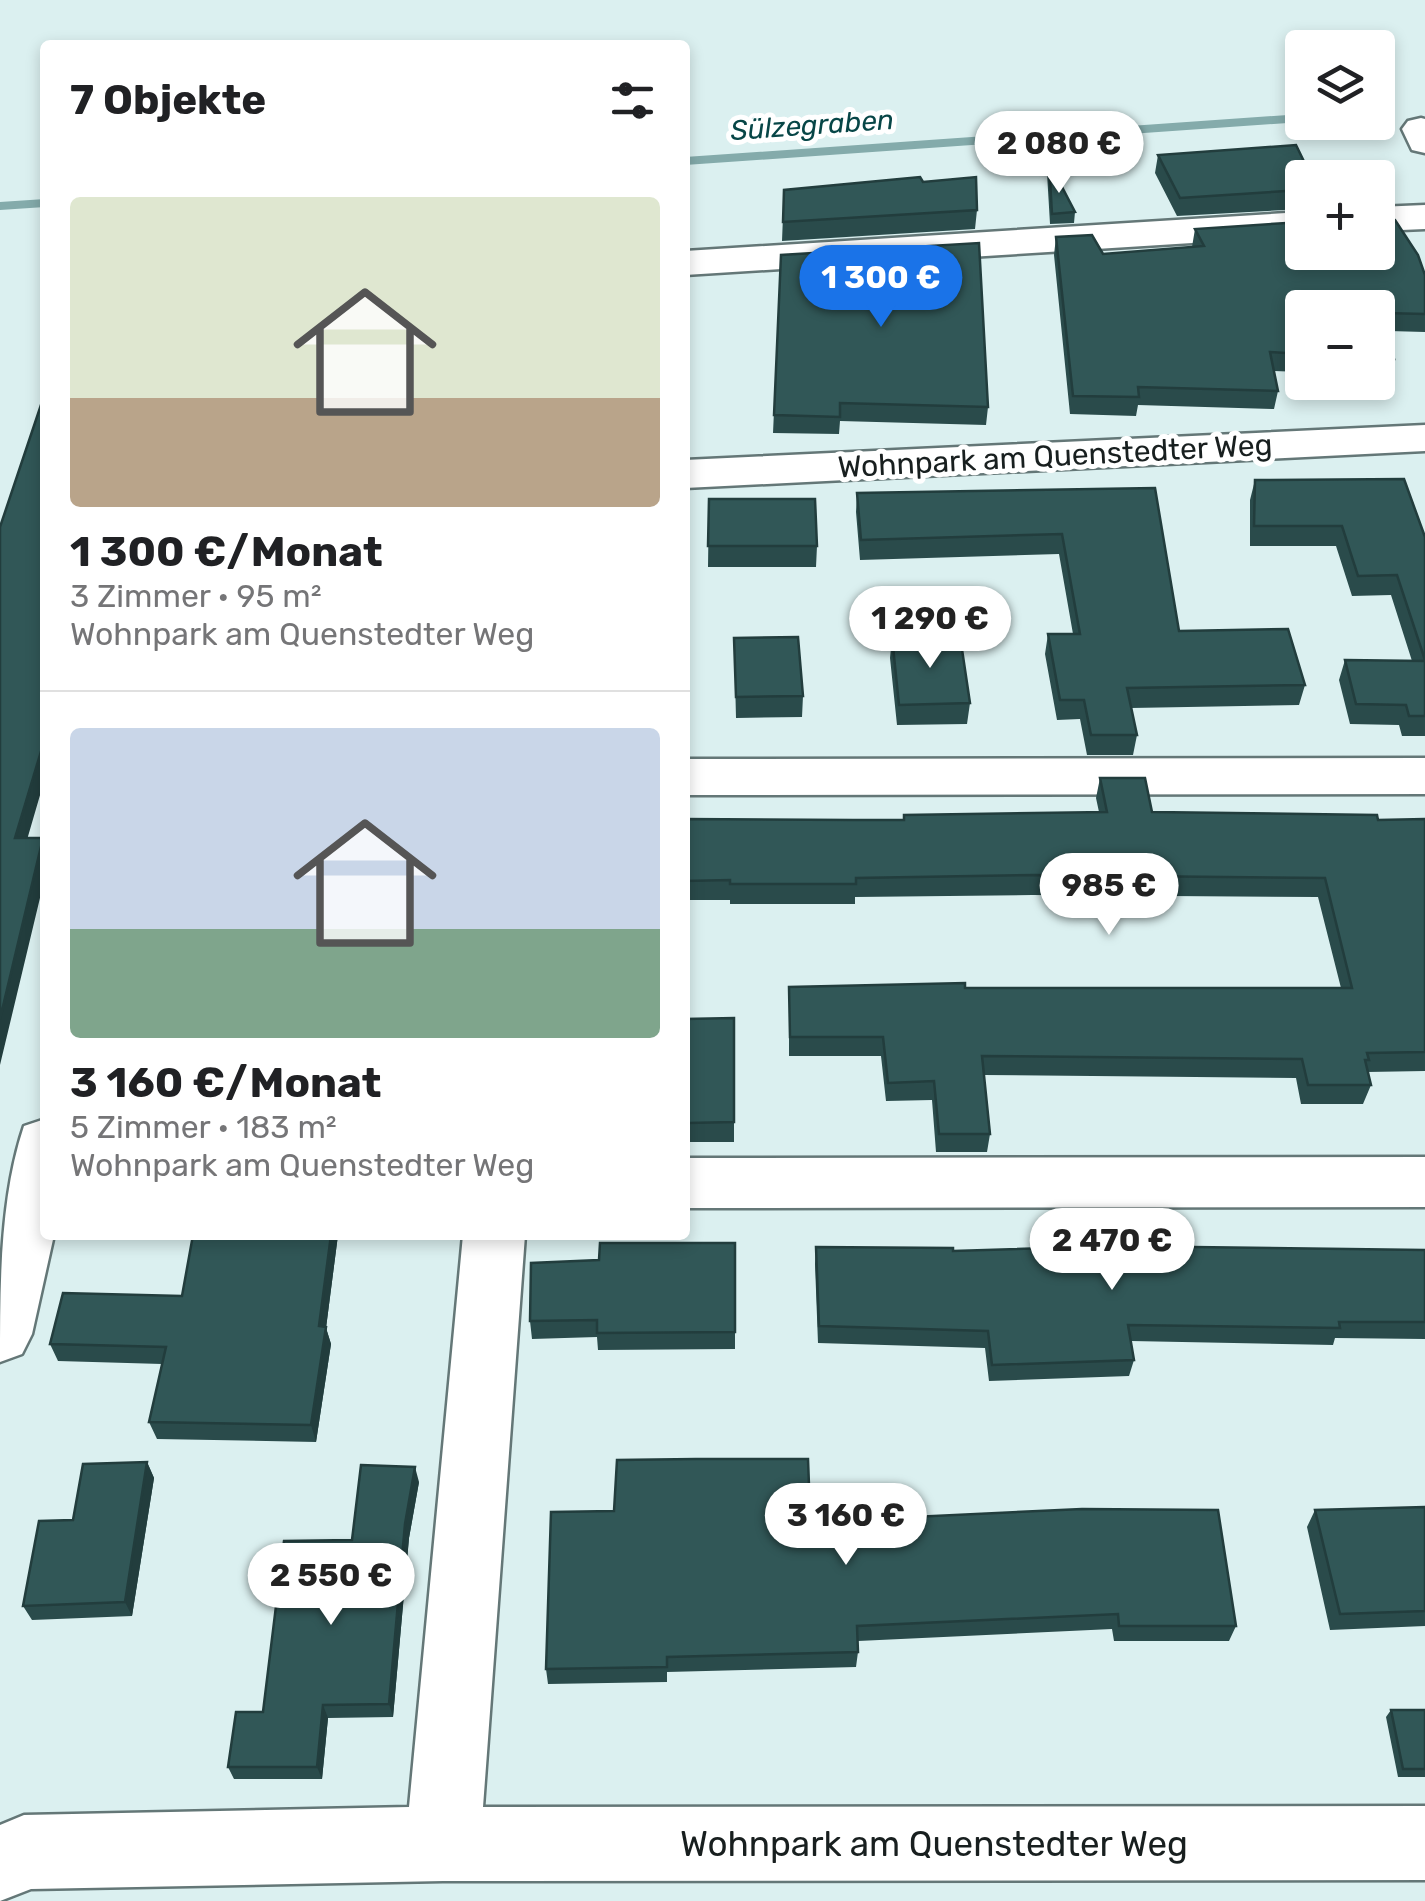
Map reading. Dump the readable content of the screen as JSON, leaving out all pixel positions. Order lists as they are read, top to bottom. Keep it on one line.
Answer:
{"streets":{"street":["Wohnpark am Quenstedter Weg"]},"water":["Sülzegraben"],"page":{"map_buttons":["+","−"],"heading":"7 Objekte","price":["2 080 €","1 300 €","1 290 €","985 €","2 470 €","3 160 €","2 550 €"],"list":[{"name":"1 300 €/Monat","note":"3 Zimmer · 95 m² · Wohnpark am Quenstedter Weg"},{"name":"3 160 €/Monat","note":"5 Zimmer · 183 m² · Wohnpark am Quenstedter Weg"}]}}
